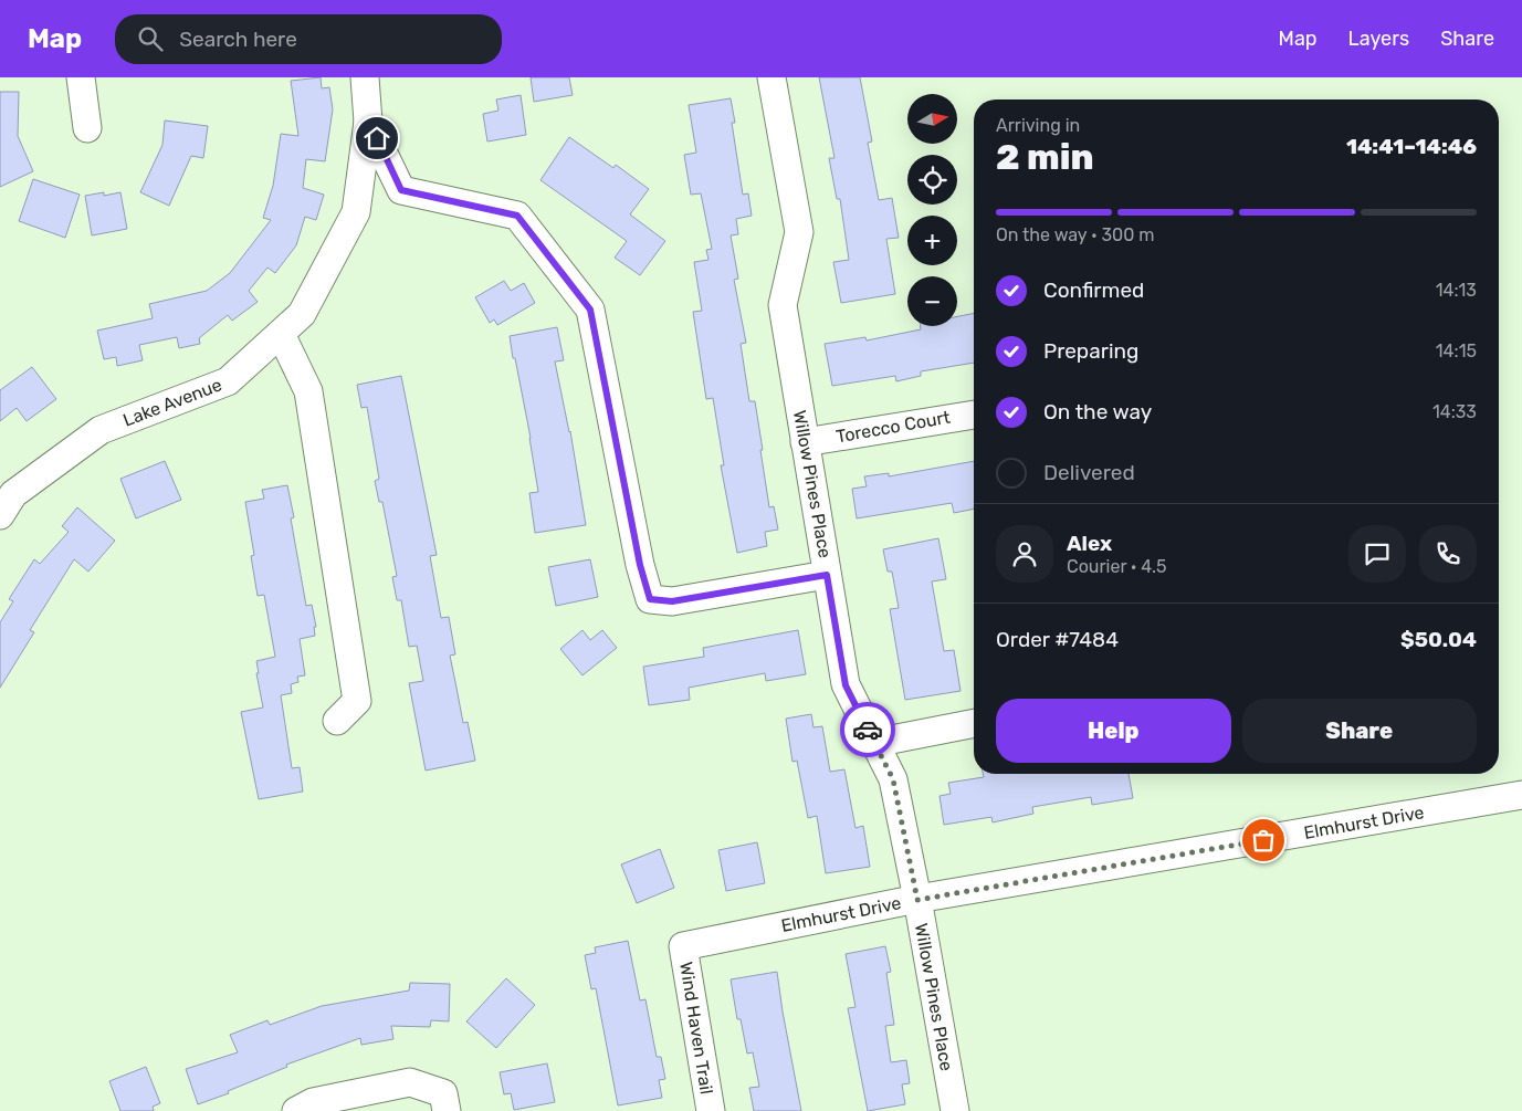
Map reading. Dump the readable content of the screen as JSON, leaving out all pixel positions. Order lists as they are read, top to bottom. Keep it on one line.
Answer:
{"streets":{"street":["Lake Avenue","Torecco Court","Willow Pines Place","Elmhurst Drive","Wind Haven Trail"]},"crossings":[["Torecco Court","Willow Pines Place"],["Willow Pines Place","Elmhurst Drive"],["Elmhurst Drive","Wind Haven Trail"]],"north":"right","page":{"header":"Map","search":"Search here","nav":["Map","Layers","Share"],"map_buttons":["+","−"],"heading":["2 min","Arriving in","14:41–14:46"],"panel":["Alex","Courier · 4.5","Order #7484","$50.04"],"bar":"On the way · 300 m","list":[["Confirmed","14:13"],["Preparing","14:15"],["On the way","14:33"],"Delivered"],"buttons":["Help","Share"]}}
